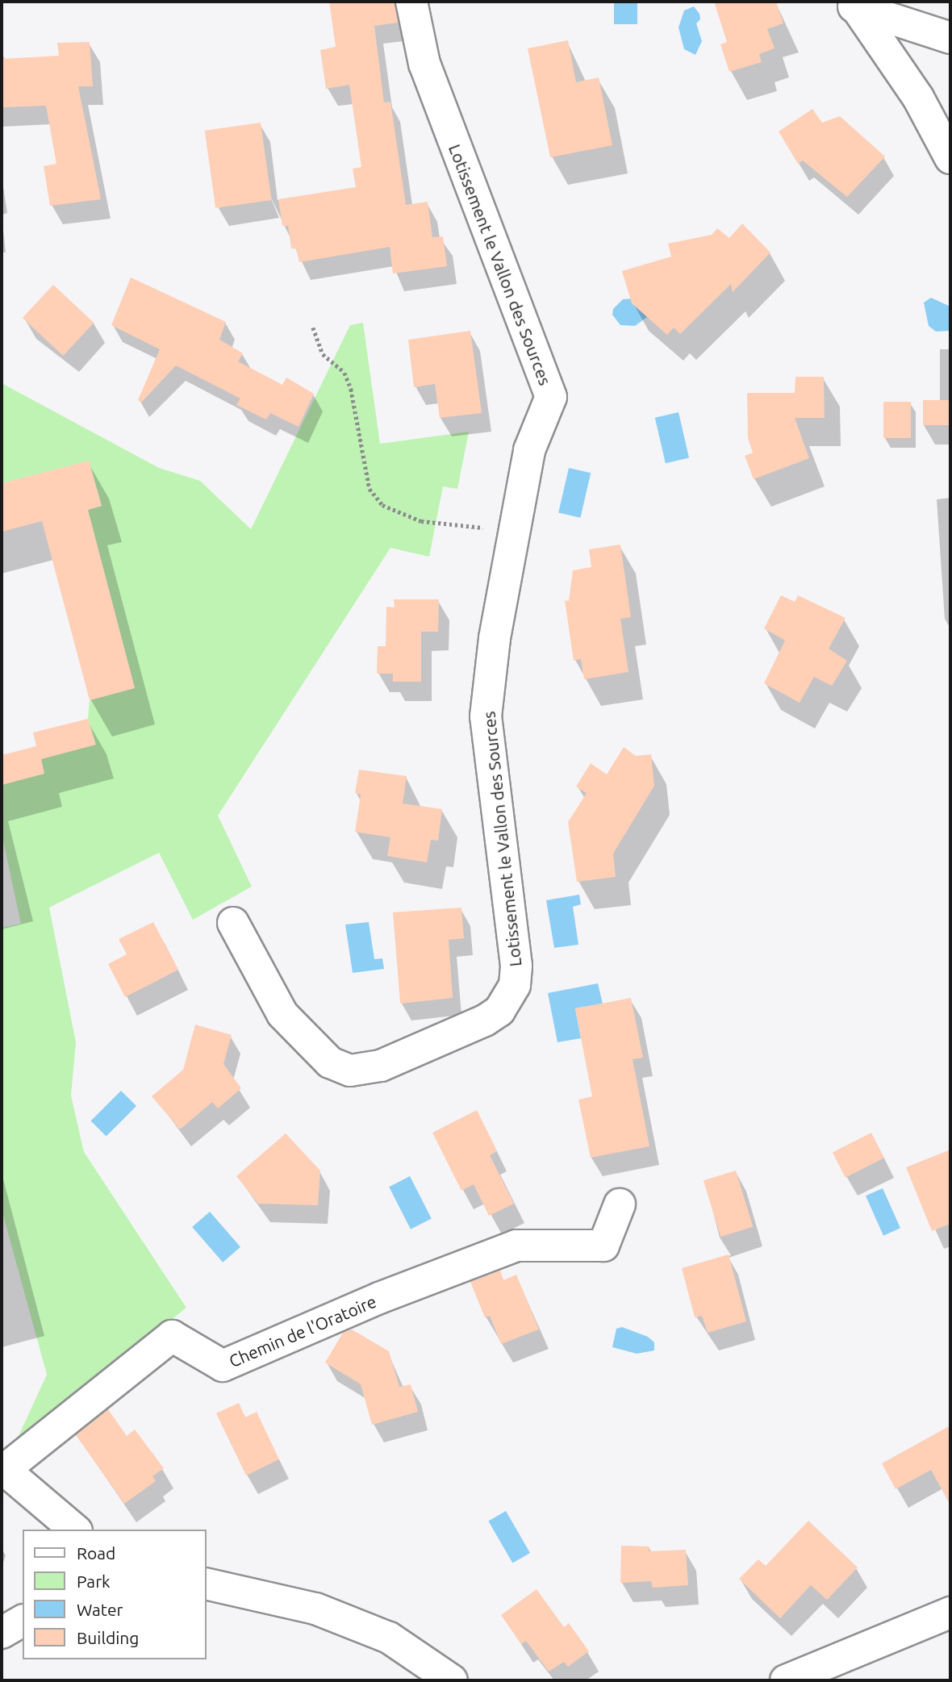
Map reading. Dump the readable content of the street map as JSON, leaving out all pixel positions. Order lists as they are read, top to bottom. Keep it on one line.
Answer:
{"streets":{"street":["Lotissement le Vallon des Sources","Chemin de l'Oratoire"]},"legend":["Road","Park","Water","Building"]}
